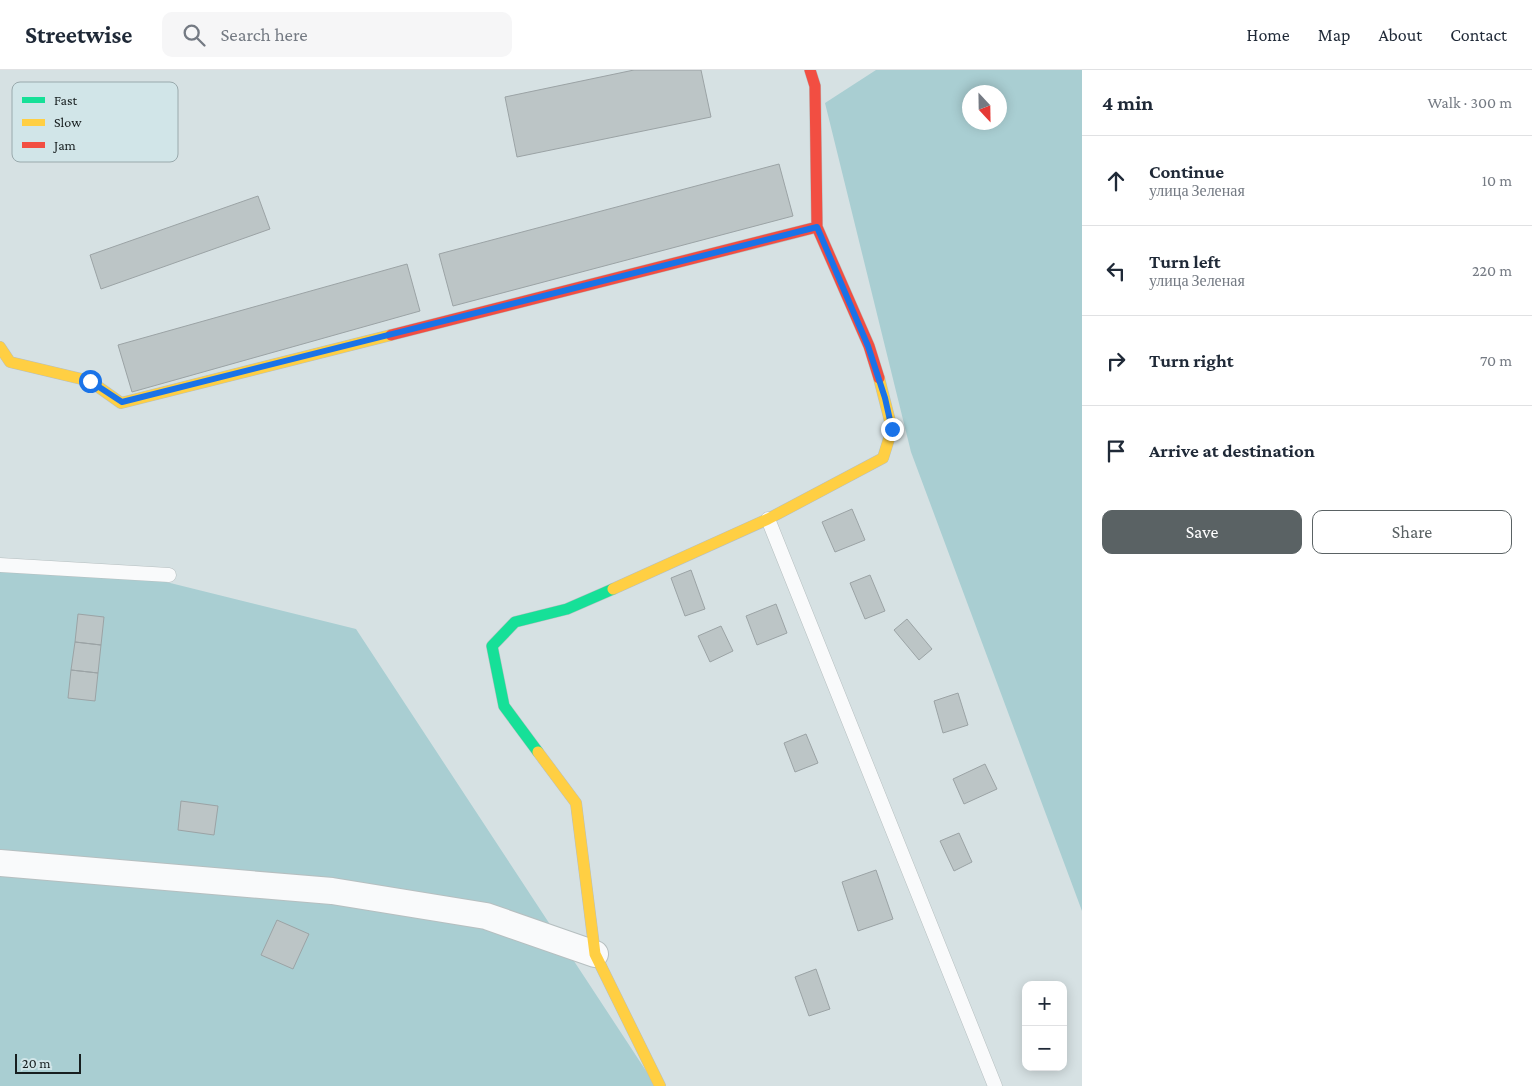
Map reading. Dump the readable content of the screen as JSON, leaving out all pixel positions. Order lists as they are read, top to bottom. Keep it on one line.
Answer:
{"legend":["Fast","Slow","Jam"],"scale_bar":"20 m","north":"bottom","page":{"header":"Streetwise","search":"Search here","nav":["Home","Map","About","Contact"],"heading":["4 min","Walk · 300 m"],"list":[["Continue","улица Зеленая","10 m"],["Turn left","улица Зеленая","220 m"],["Turn right","70 m"],"Arrive at destination"],"buttons":["Save","Share"],"map_buttons":["+","−"],"scale":"20 m"}}
